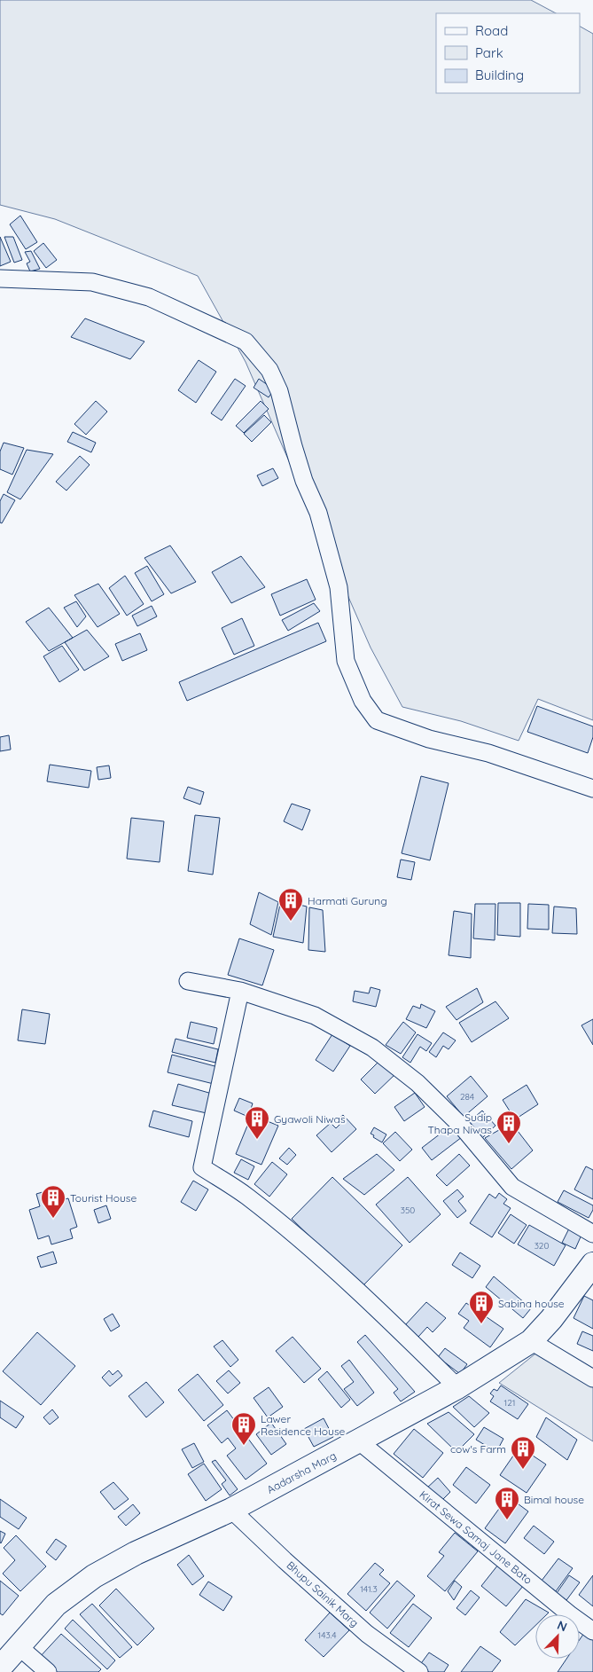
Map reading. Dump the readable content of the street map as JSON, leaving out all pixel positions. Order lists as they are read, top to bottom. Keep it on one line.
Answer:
{"streets":{"main road":["Aadarsha Marg"],"street":["Kirat Sewa Samaj Jane Bato","Bhupu Sainik Marg"]},"crossings":[["Aadarsha Marg","Kirat Sewa Samaj Jane Bato"],["Aadarsha Marg","Bhupu Sainik Marg"]],"places":{"building":["Harmati Gurung","Gyawoli Niwas","Sudip Thapa Niwas","Tourist House","Sabina house","Lawer Residence House","cow's Farm","Bimal house"]},"house_numbers":["284","350","320","121","141.3","143.4"],"legend":["Road","Park","Building"],"north":"top right"}
